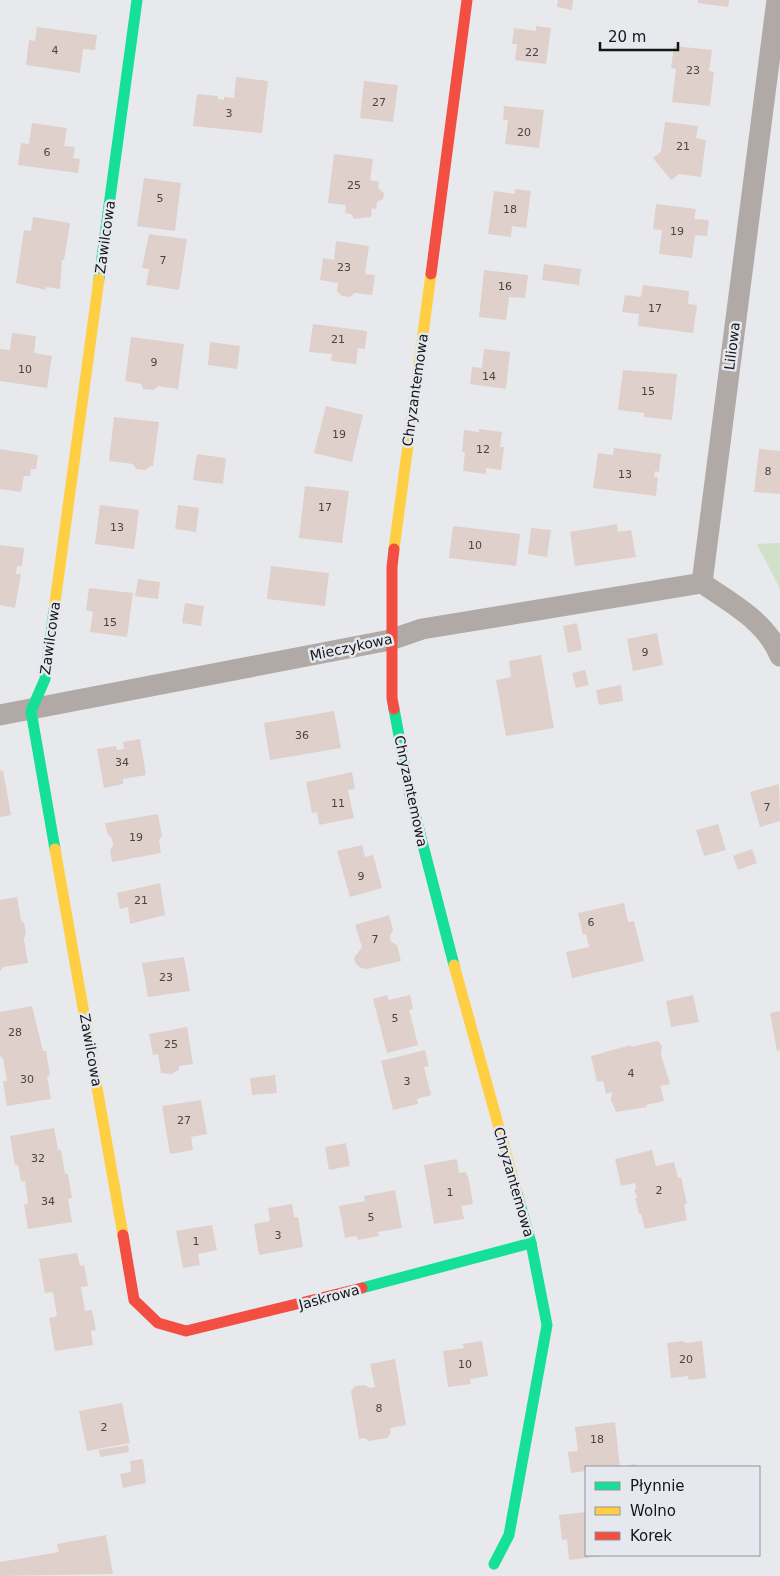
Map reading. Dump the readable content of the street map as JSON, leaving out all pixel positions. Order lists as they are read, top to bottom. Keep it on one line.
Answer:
{"streets":{"street":["Zawilcowa","Liliowa","Chryzantemowa","Mieczykowa","Jaskrowa"]},"crossings":[["Zawilcowa","Mieczykowa"],["Zawilcowa","Jaskrowa"],["Liliowa","Mieczykowa"],["Chryzantemowa","Mieczykowa"],["Chryzantemowa","Jaskrowa"]],"house_numbers":["4","22","23","27","3","20","21","6","25","5","18","19","7","23","16","17","21","9","10","14","15","19","12","8","13","17","13","10","15","9","36","34","11","7","19","9","21","6","7","23","5","28","25","4","30","3","27","32","2","1","34","5","3","1","20","10","8","2","18"],"legend":["Płynnie","Wolno","Korek"],"scale_bar":"20 m"}
